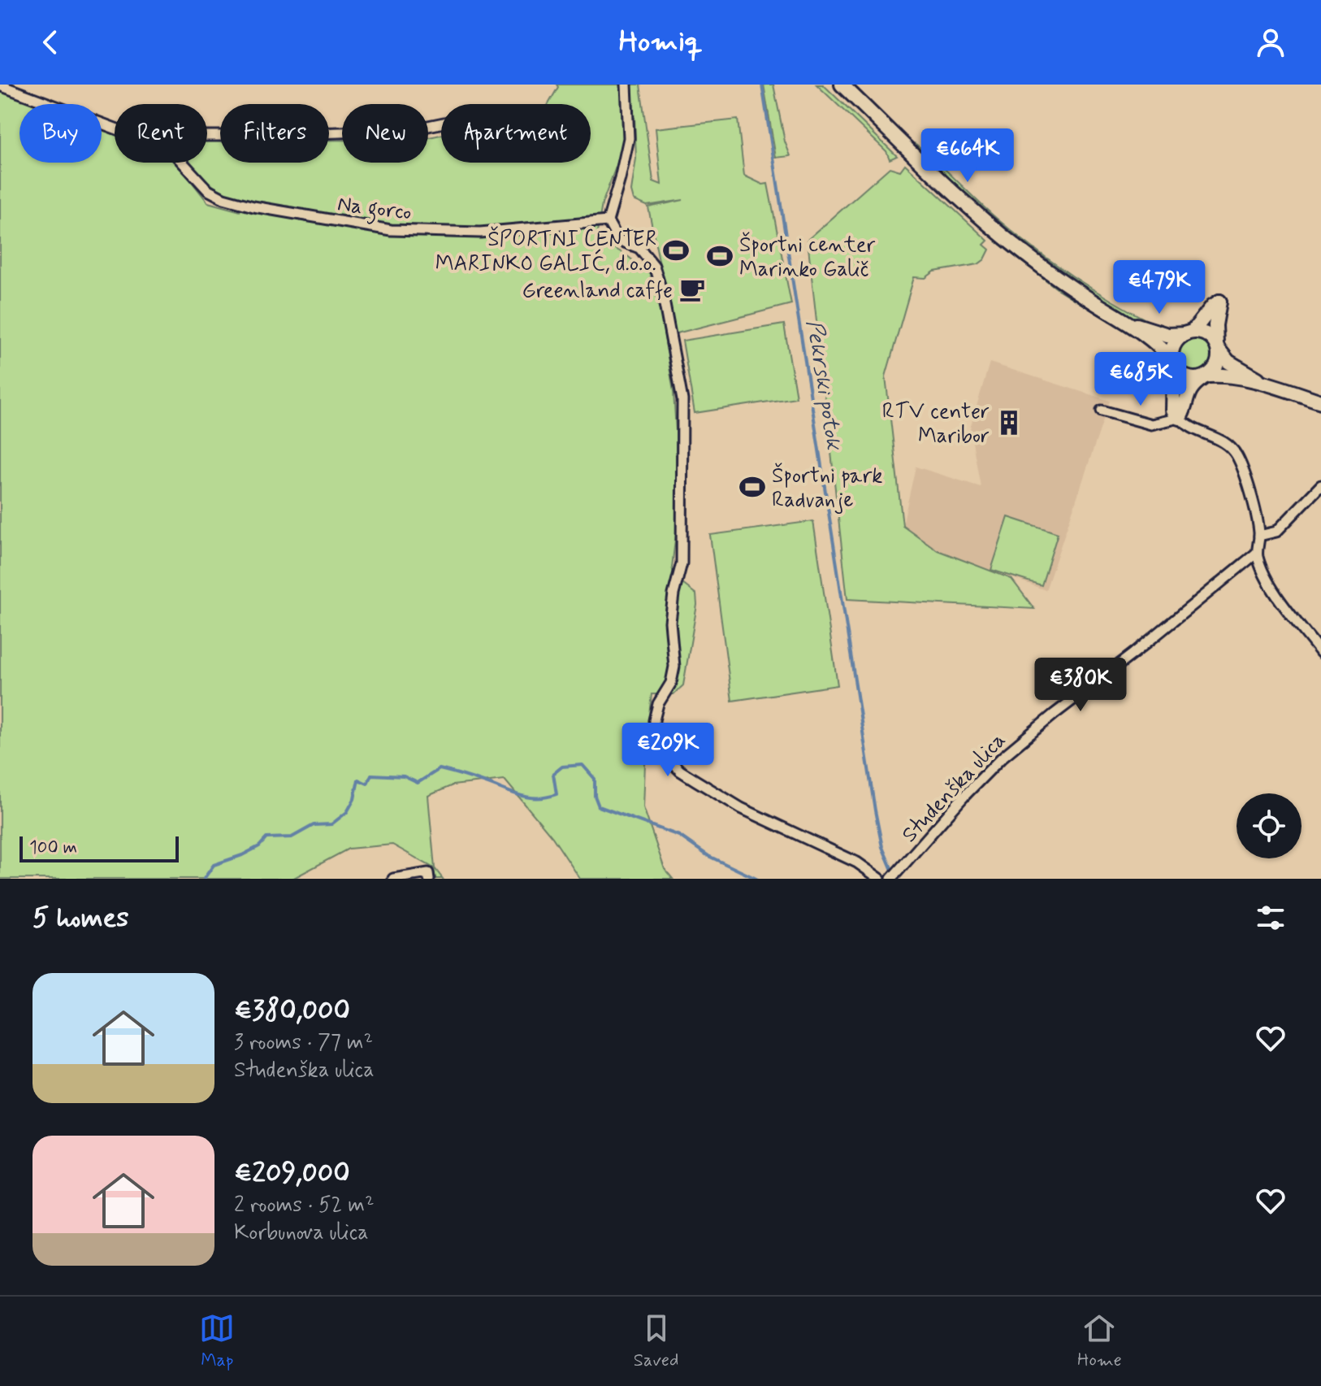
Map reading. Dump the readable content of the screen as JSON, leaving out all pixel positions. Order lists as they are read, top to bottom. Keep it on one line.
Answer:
{"streets":{"street":["Na gorco","Studenška ulica"]},"water":["Pekrski potok"],"places":{"sports":["ŠPORTNI CENTER MARINKO GALIĆ, d.o.o.","Športni center Marinko Galič","Športni park Radvanje"],"cafe":["Greenland caffe"],"building":["RTV center Maribor"]},"scale_bar":"100 m","page":{"header":"Homiq","chip":["Buy","Rent","Filters","New","Apartment"],"price":["€664K","€479K","€685K","€380K","€209K"],"scale":"100 m","heading":"5 homes","list":[{"name":"€380,000","note":"3 rooms · 77 m² · Studenška ulica"},{"name":"€209,000","note":"2 rooms · 52 m² · Korbunova ulica"}],"tabs":["Map","Saved","Home"]}}
